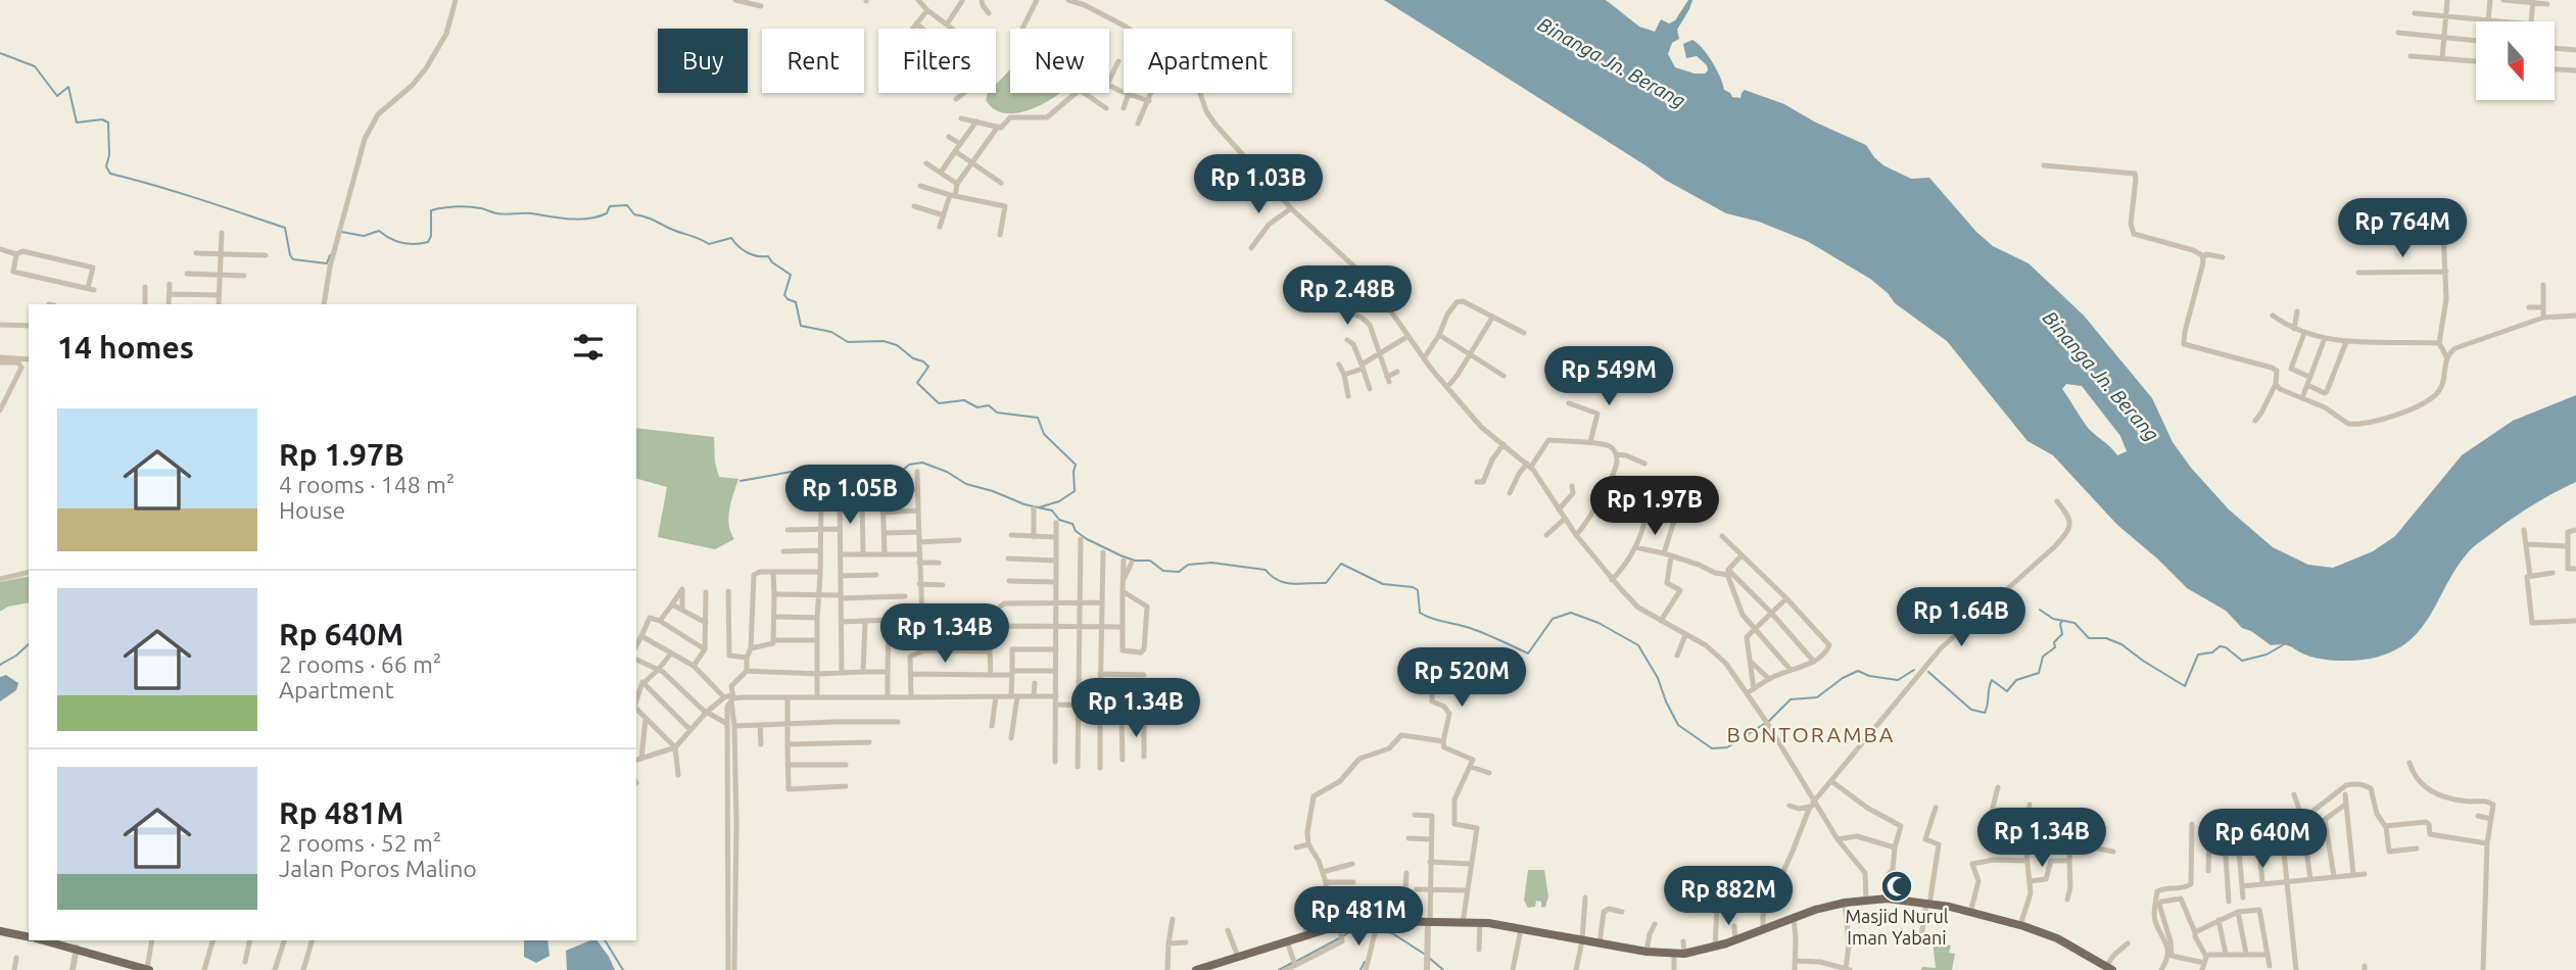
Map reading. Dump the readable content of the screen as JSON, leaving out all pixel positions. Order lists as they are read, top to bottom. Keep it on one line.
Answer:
{"districts":["BONTORAMBA"],"water":["Binanga Jn. Berang"],"places":{"mosque":["Masjid Nurul Iman Yabani"]},"north":"bottom","page":{"chip":["Buy","Rent","Filters","New","Apartment"],"price":["Rp 1.03B","Rp 764M","Rp 2.48B","Rp 549M","Rp 1.05B","Rp 1.97B","Rp 1.64B","Rp 1.34B","Rp 520M","Rp 1.34B","Rp 1.34B","Rp 640M","Rp 882M","Rp 481M"],"heading":"14 homes","list":[{"name":"Rp 1.97B","note":"4 rooms · 148 m² · House"},{"name":"Rp 640M","note":"2 rooms · 66 m² · Apartment"},{"name":"Rp 481M","note":"2 rooms · 52 m² · Jalan Poros Malino"}]}}
